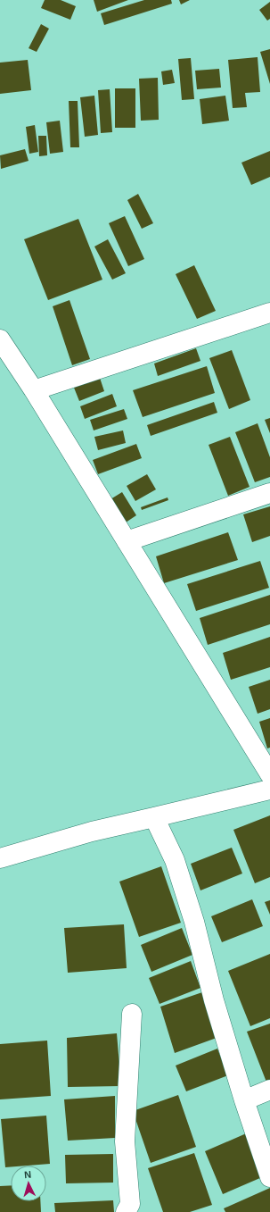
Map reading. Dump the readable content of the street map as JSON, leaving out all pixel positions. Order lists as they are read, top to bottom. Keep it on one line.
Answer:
{"north":"top"}
